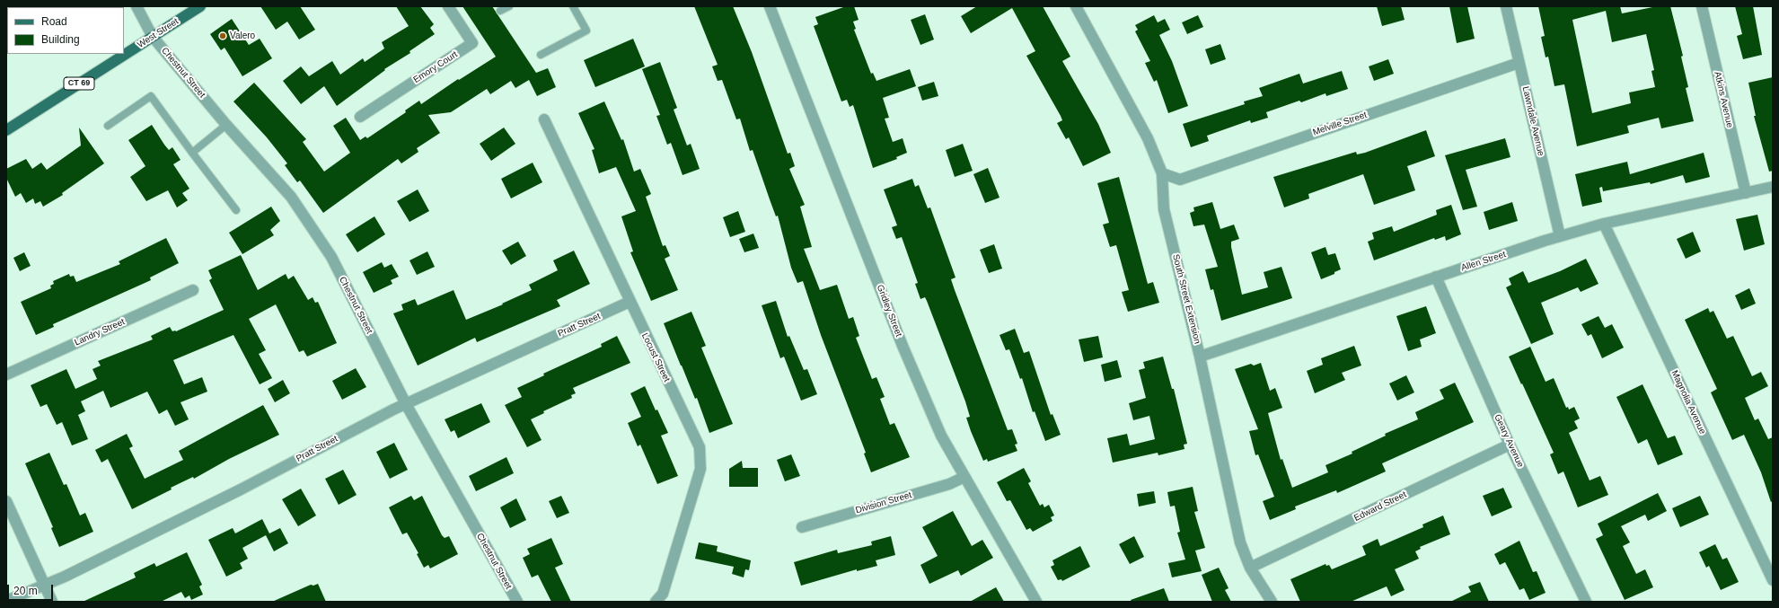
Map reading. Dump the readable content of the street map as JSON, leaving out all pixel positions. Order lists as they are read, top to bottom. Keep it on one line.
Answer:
{"streets":{"main road":["West Street","CT 69"],"street":["Emory Court","Chestnut Street","Atkins Avenue","Lawndale Avenue","Melville Street","Allen Street","South Street Extension","Gridley Street","Pratt Street","Landry Street","Locust Street","Magnolia Avenue","Geary Avenue","Division Street","Edward Street"]},"crossings":[["West Street","Chestnut Street"],["Chestnut Street","Pratt Street"],["Atkins Avenue","Allen Street"],["Lawndale Avenue","Melville Street"],["Lawndale Avenue","Allen Street"],["Melville Street","South Street Extension"],["Allen Street","South Street Extension"],["Allen Street","Magnolia Avenue"],["Allen Street","Geary Avenue"],["South Street Extension","Edward Street"],["Gridley Street","Division Street"],["Pratt Street","Locust Street"],["Geary Avenue","Edward Street"]],"places":["Valero"],"legend":["Road","Building"],"scale_bar":"20 m"}
